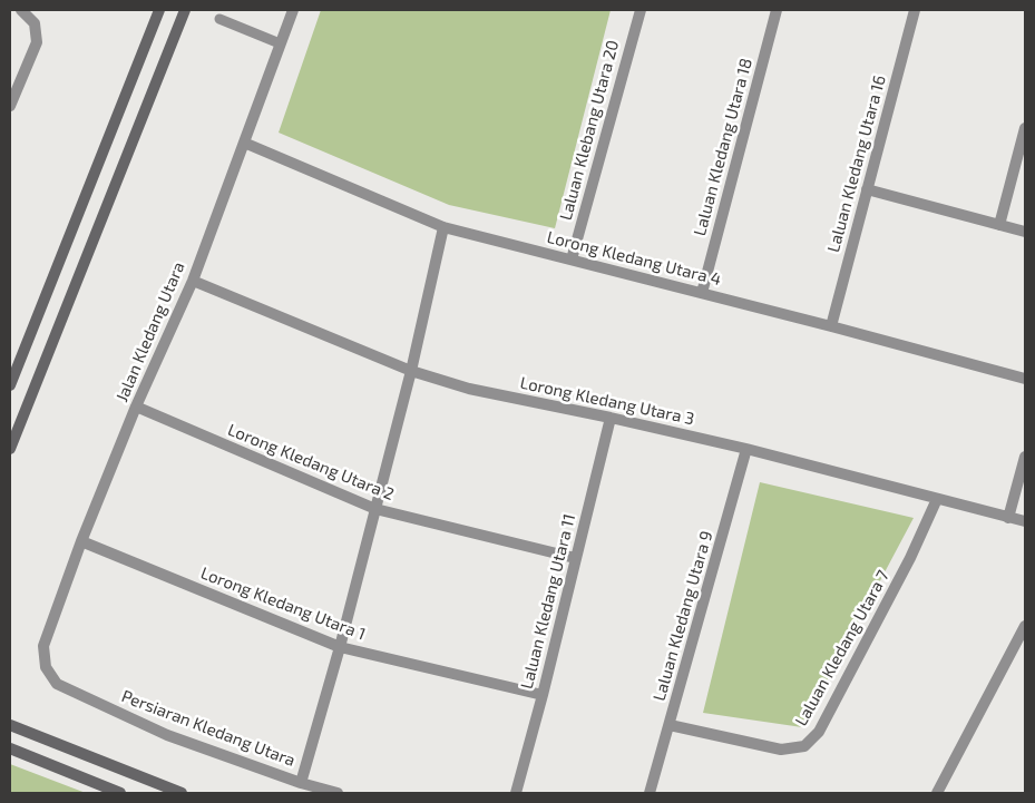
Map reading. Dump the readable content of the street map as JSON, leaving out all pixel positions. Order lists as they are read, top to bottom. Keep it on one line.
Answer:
{"streets":{"street":["Laluan Klebang Utara 20","Laluan Kledang Utara 18","Laluan Kledang Utara 16","Lorong Kledang Utara 4","Jalan Kledang Utara","Lorong Kledang Utara 3","Lorong Kledang Utara 2","Laluan Kledang Utara 11","Lorong Kledang Utara 1","Laluan Kledang Utara 9","Laluan Kledang Utara 7","Persiaran Kledang Utara"]},"crossings":[["Laluan Klebang Utara 20","Lorong Kledang Utara 4"],["Laluan Kledang Utara 18","Lorong Kledang Utara 4"],["Laluan Kledang Utara 16","Lorong Kledang Utara 4"],["Lorong Kledang Utara 4","Jalan Kledang Utara"],["Jalan Kledang Utara","Lorong Kledang Utara 3"],["Jalan Kledang Utara","Lorong Kledang Utara 2"],["Jalan Kledang Utara","Lorong Kledang Utara 1"],["Jalan Kledang Utara","Persiaran Kledang Utara"],["Lorong Kledang Utara 3","Laluan Kledang Utara 11"],["Lorong Kledang Utara 3","Laluan Kledang Utara 9"],["Lorong Kledang Utara 3","Laluan Kledang Utara 7"],["Lorong Kledang Utara 2","Laluan Kledang Utara 11"],["Laluan Kledang Utara 11","Lorong Kledang Utara 1"],["Laluan Kledang Utara 9","Laluan Kledang Utara 7"]]}
